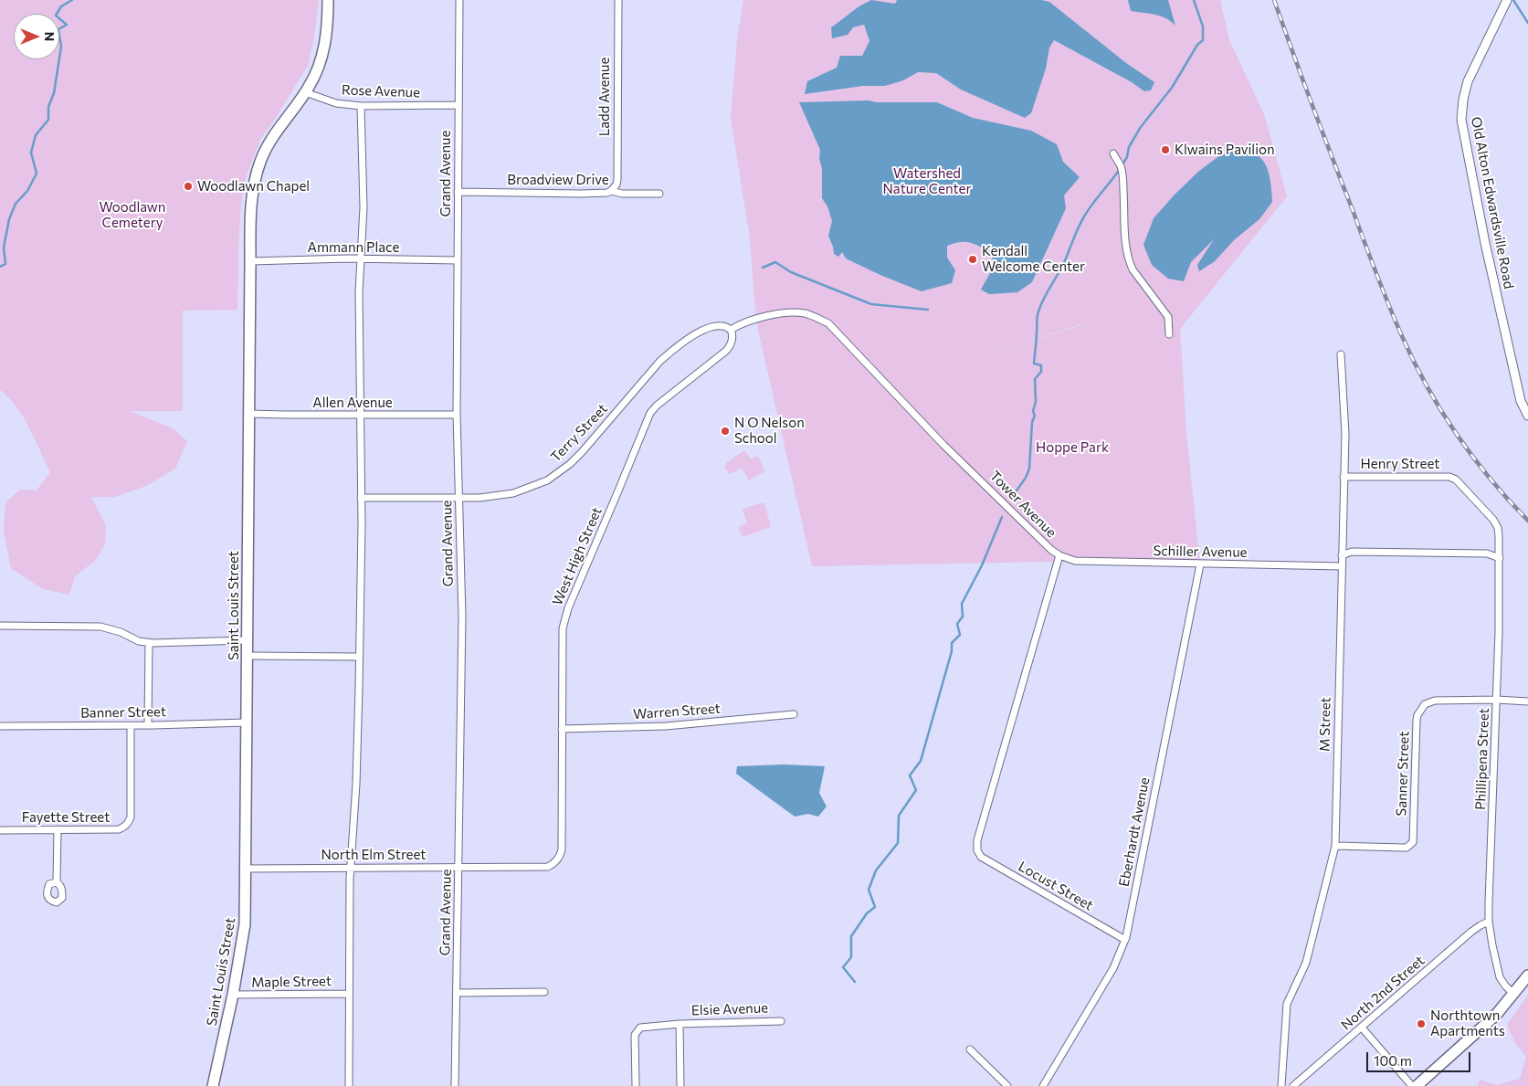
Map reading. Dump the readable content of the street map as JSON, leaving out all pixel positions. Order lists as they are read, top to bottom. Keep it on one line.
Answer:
{"streets":{"main road":["Saint Louis Street"],"street":["Rose Avenue","Ladd Avenue","Grand Avenue","Broadview Drive","Old Alton Edwardsville Road","Ammann Place","Allen Avenue","Terry Street","Henry Street","Tower Avenue","Schiller Avenue","West High Street","Warren Street","Banner Street","M Street","Phillipena Street","Sanner Street","Fayette Street","Eberhardt Avenue","North Elm Street","Locust Street","Maple Street","North 2nd Street","Elsie Avenue"]},"crossings":[["Rose Avenue","Grand Avenue"],["Rose Avenue","Saint Louis Street"],["Ladd Avenue","Broadview Drive"],["Grand Avenue","Broadview Drive"],["Grand Avenue","Ammann Place"],["Grand Avenue","Allen Avenue"],["Grand Avenue","Terry Street"],["Grand Avenue","North Elm Street"],["Ammann Place","Saint Louis Street"],["Allen Avenue","Saint Louis Street"],["Terry Street","Tower Avenue"],["Terry Street","West High Street"],["Henry Street","M Street"],["Henry Street","Phillipena Street"],["Tower Avenue","Schiller Avenue"],["Tower Avenue","West High Street"],["Tower Avenue","Locust Street"],["Schiller Avenue","M Street"],["Schiller Avenue","Eberhardt Avenue"],["West High Street","Warren Street"],["West High Street","North Elm Street"],["Saint Louis Street","Banner Street"],["Saint Louis Street","North Elm Street"],["Saint Louis Street","Maple Street"],["Banner Street","Fayette Street"],["M Street","Sanner Street"],["Phillipena Street","Sanner Street"],["Phillipena Street","North 2nd Street"],["Eberhardt Avenue","Locust Street"]],"parks":["Watershed Nature Center","Woodlawn Cemetery","Hoppe Park"],"places":["Klwains Pavilion","Woodlawn Chapel","Kendall Welcome Center","N O Nelson School","Northtown Apartments"],"scale_bar":"100 m","north":"right"}
